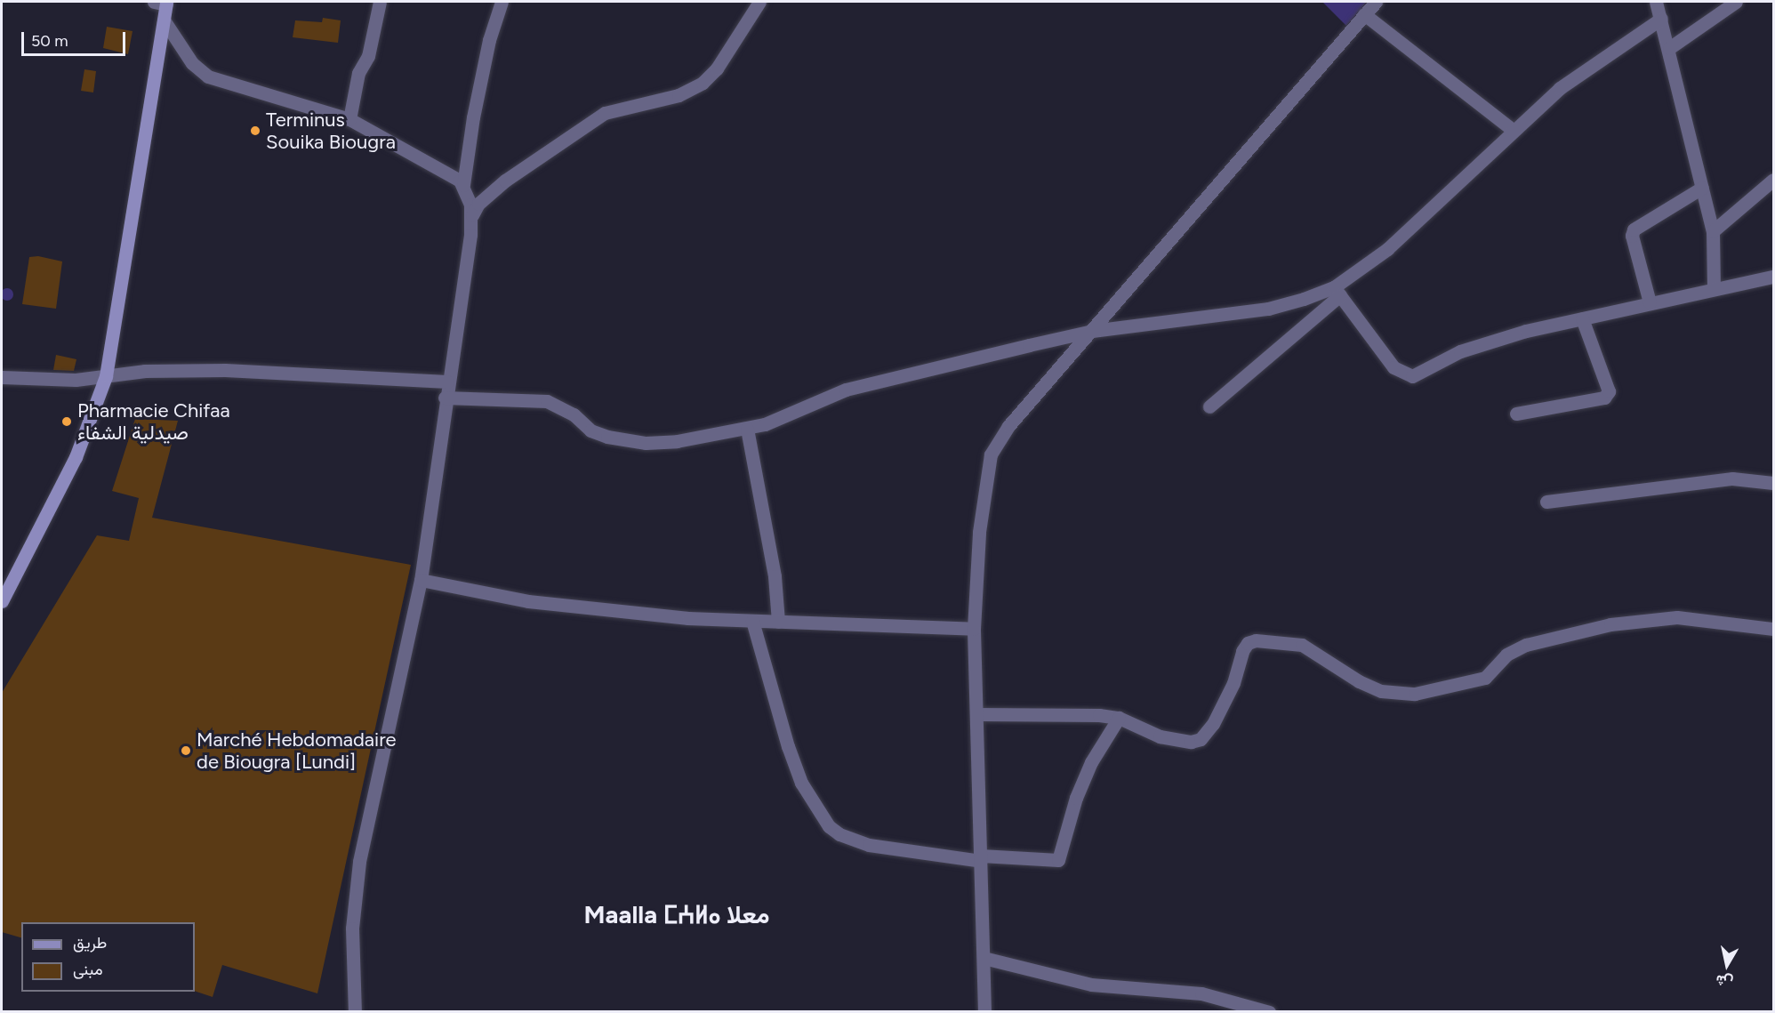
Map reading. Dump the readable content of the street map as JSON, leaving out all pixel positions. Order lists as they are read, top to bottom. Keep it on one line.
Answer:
{"districts":["Maalla ⵎⵄⵍⴰ معلا"],"places":["Terminus Souika Biougra","Pharmacie Chifaa صيدلية الشفاء","Marché Hebdomadaire de Biougra [Lundi]"],"legend":["طريق","مبنى"],"scale_bar":"50 m","north":"bottom"}
